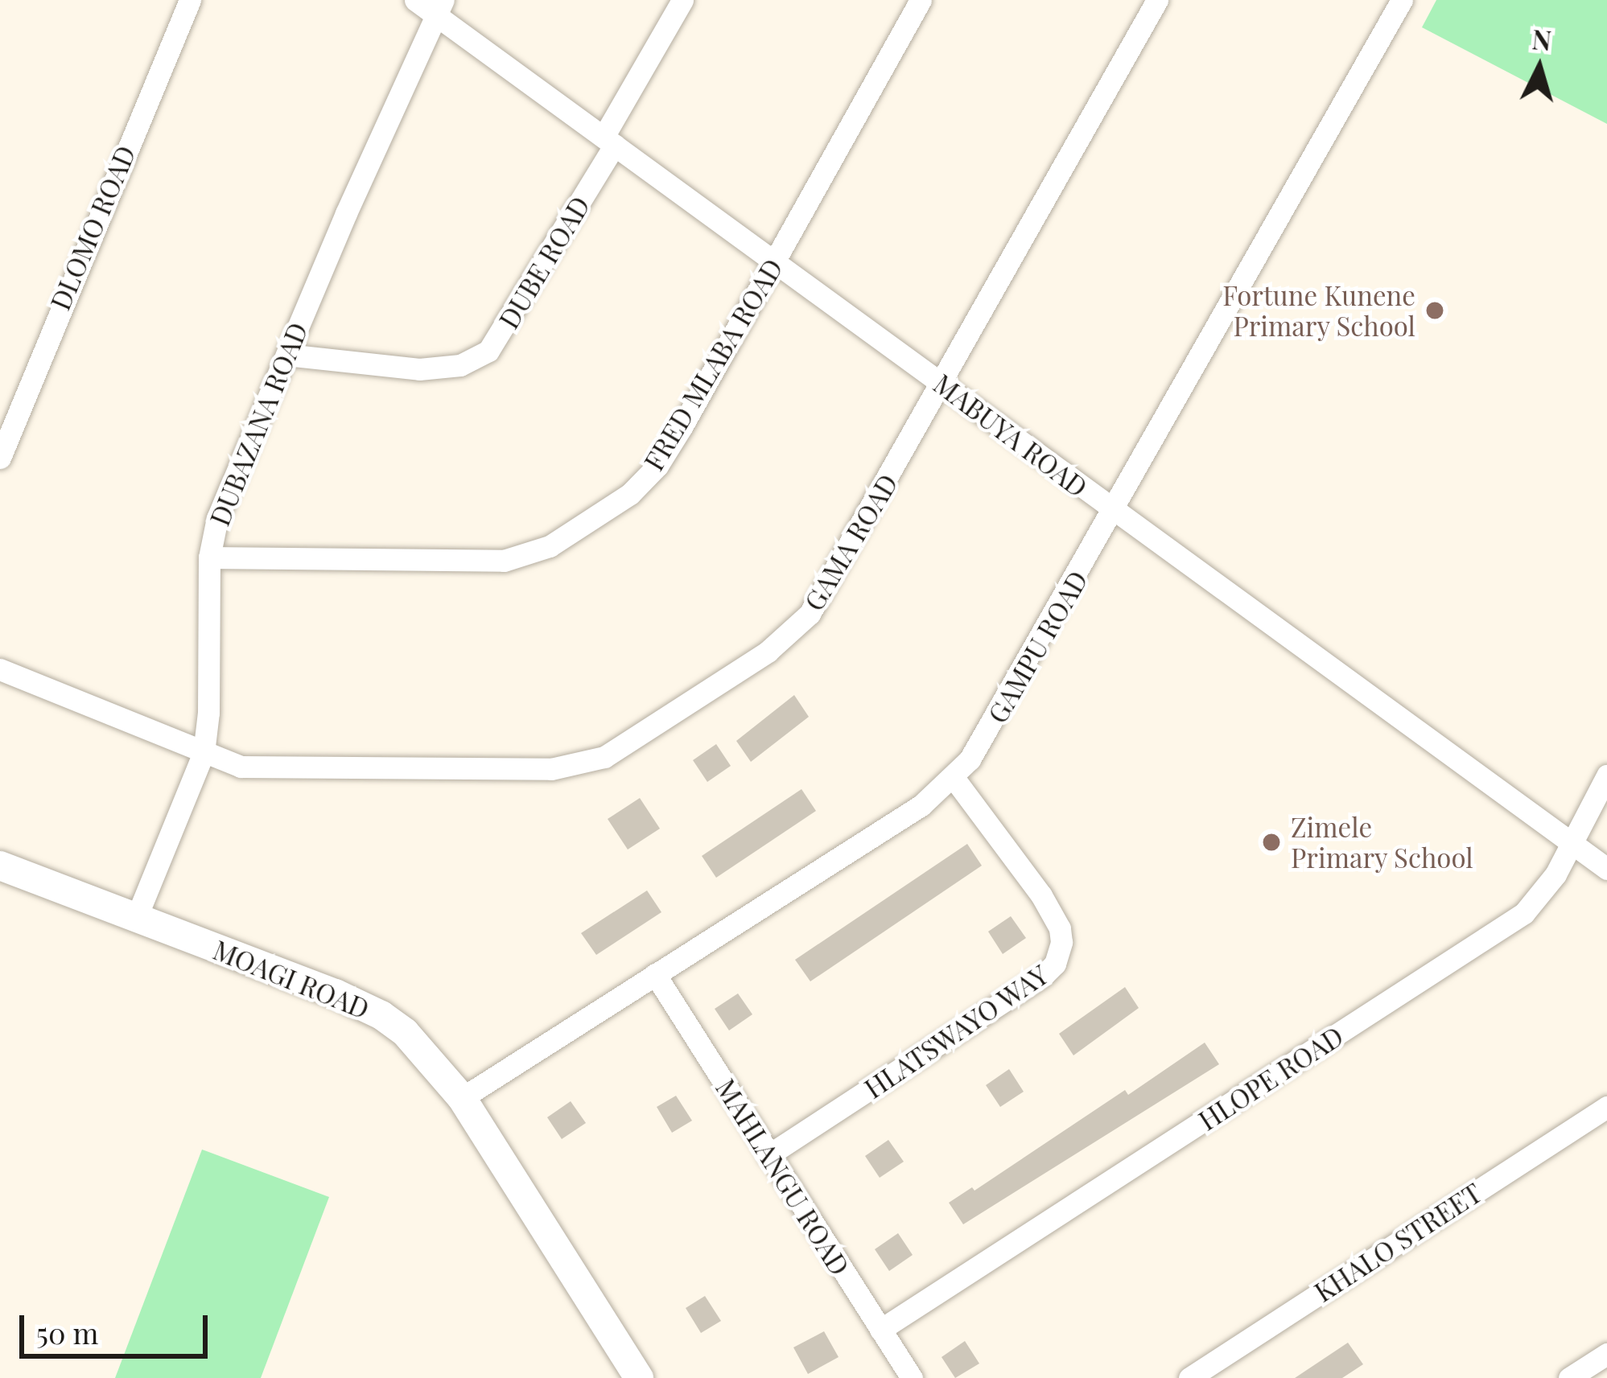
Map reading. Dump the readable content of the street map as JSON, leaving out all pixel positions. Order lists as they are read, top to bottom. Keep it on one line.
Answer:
{"streets":{"street":["DLOMO ROAD","DUBE ROAD","FRED MLABA ROAD","DUBAZANA ROAD","MABUYA ROAD","GAMA ROAD","GAMPU ROAD","MOAGI ROAD","HLATSWAYO WAY","HLOPE ROAD","MAHLANGU ROAD","KHALO STREET"]},"crossings":[["DUBE ROAD","DUBAZANA ROAD"],["DUBE ROAD","MABUYA ROAD"],["FRED MLABA ROAD","DUBAZANA ROAD"],["FRED MLABA ROAD","MABUYA ROAD"],["DUBAZANA ROAD","MABUYA ROAD"],["DUBAZANA ROAD","GAMA ROAD"],["DUBAZANA ROAD","MOAGI ROAD"],["MABUYA ROAD","GAMA ROAD"],["MABUYA ROAD","GAMPU ROAD"],["MABUYA ROAD","HLOPE ROAD"],["GAMPU ROAD","MOAGI ROAD"],["GAMPU ROAD","HLATSWAYO WAY"],["GAMPU ROAD","MAHLANGU ROAD"],["HLATSWAYO WAY","MAHLANGU ROAD"],["HLOPE ROAD","MAHLANGU ROAD"]],"places":["Fortune Kunene Primary School","Zimele Primary School"],"scale_bar":"50 m","north":"top"}
